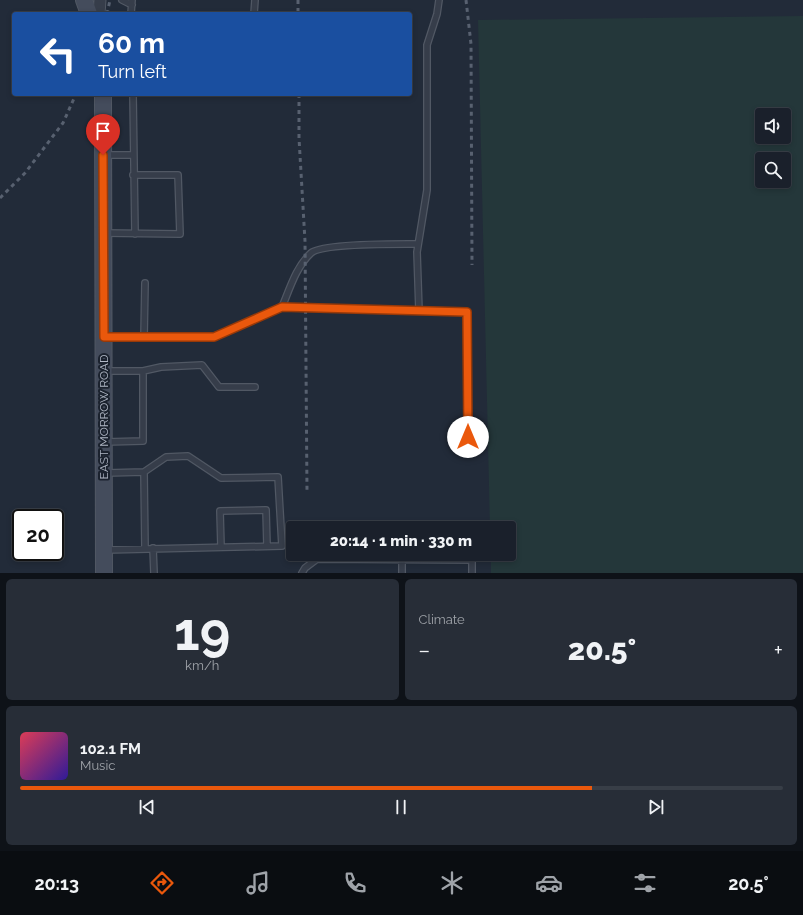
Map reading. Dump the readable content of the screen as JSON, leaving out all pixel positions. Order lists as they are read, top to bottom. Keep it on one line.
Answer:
{"streets":{"main road":["EAST MORROW ROAD"]},"page":{"turn":["60 m","Turn left"],"limit":"20","trip":"20:14 · 1 min · 330 m","tile":[["19","km/h"],"Climate"],"heat":["−","20.5°","+"],"song":["102.1 FM","Music"],"tabs":["20:13","20.5°"]}}
